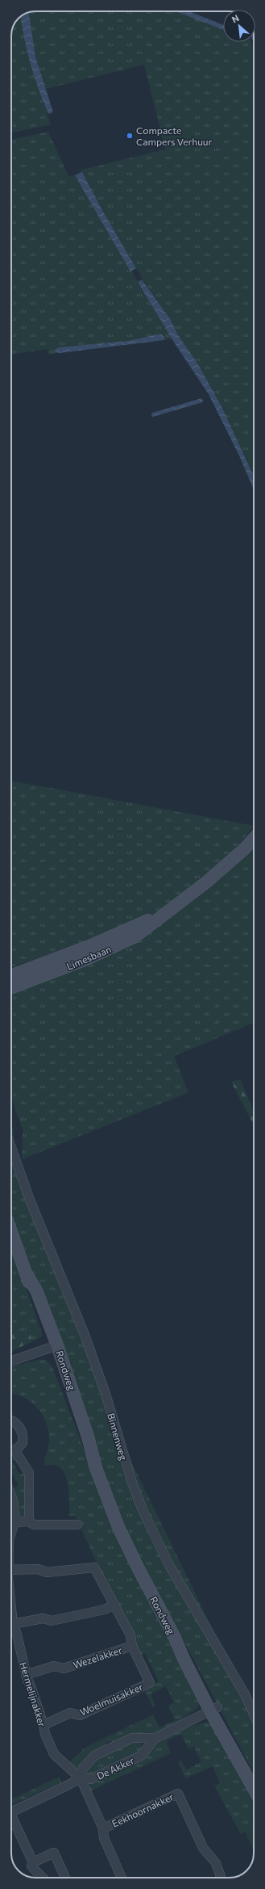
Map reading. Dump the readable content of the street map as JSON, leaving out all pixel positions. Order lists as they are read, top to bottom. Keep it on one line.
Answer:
{"streets":{"main road":["Limesbaan","Rondweg"],"street":["Binnenweg","Wezelakker","Hermelijnakker","Woelmuisakker","De Akker","Eekhoornakker"]},"crossings":[["Rondweg","De Akker"],["Wezelakker","Hermelijnakker"],["Wezelakker","Woelmuisakker"],["Hermelijnakker","Woelmuisakker"],["Hermelijnakker","De Akker"],["Hermelijnakker","Eekhoornakker"],["De Akker","Eekhoornakker"]],"places":["Compacte Campers Verhuur"],"north":"top left"}
